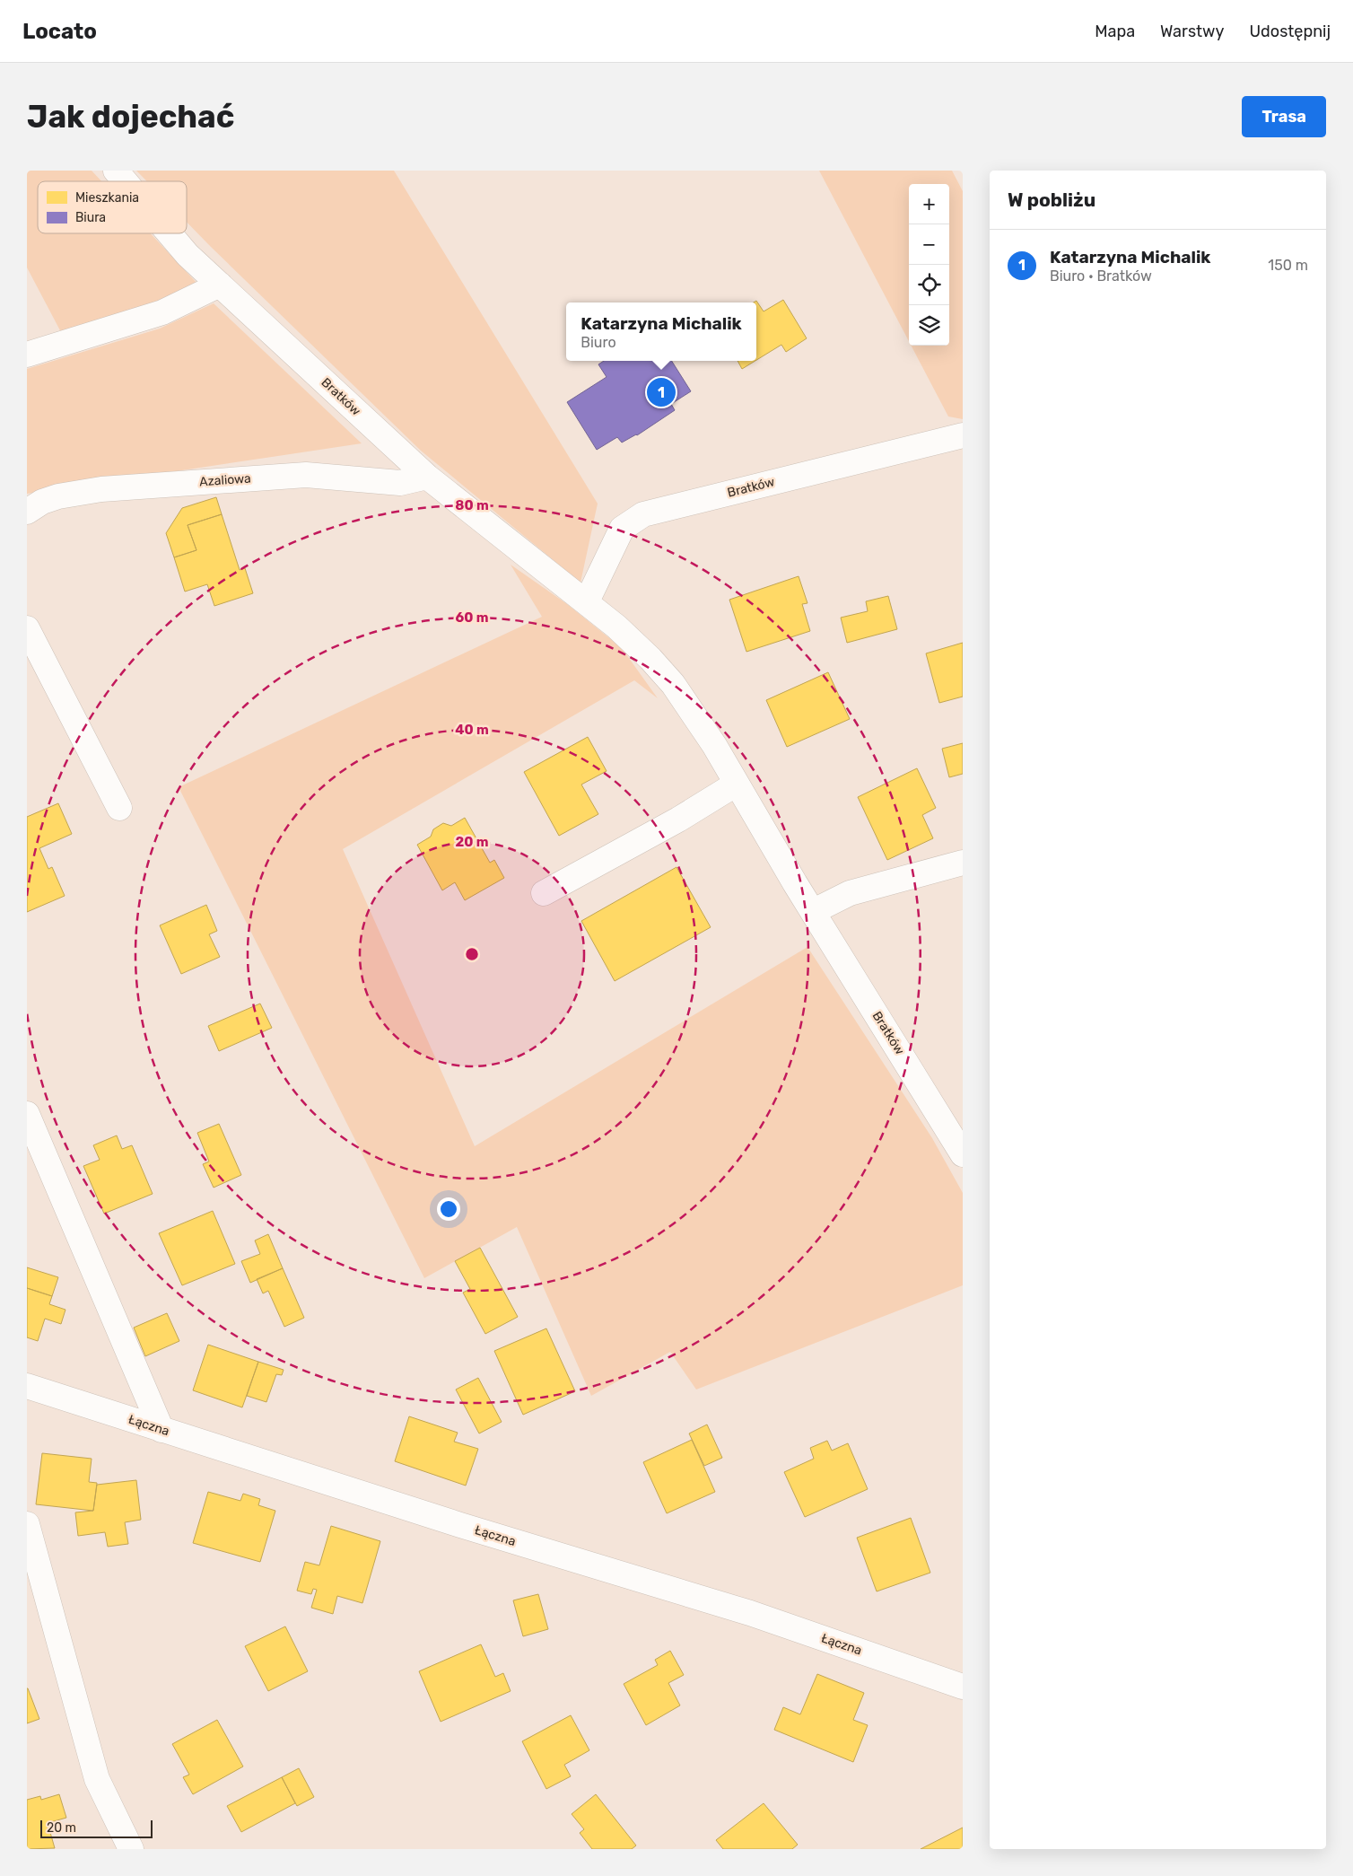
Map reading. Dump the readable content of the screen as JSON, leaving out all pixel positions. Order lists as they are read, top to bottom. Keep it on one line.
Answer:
{"streets":{"street":["Bratków","Azaliowa","Łączna"]},"crossings":[["Bratków","Azaliowa"]],"legend":["Mieszkania","Biura"],"scale_bar":"20 m","page":{"header":"Locato","nav":["Mapa","Warstwy","Udostępnij"],"buttons":"Trasa","title":"Jak dojechać","heading":"W pobliżu","map_buttons":["+","−"],"list":[{"mark":"1","name":"Katarzyna Michalik","note":"Biuro · Bratków","value":"150 m"}],"popup":["Katarzyna Michalik","Biuro"],"pins":"1","scale":"20 m"},"rings":["80 m","60 m","40 m","20 m"]}
